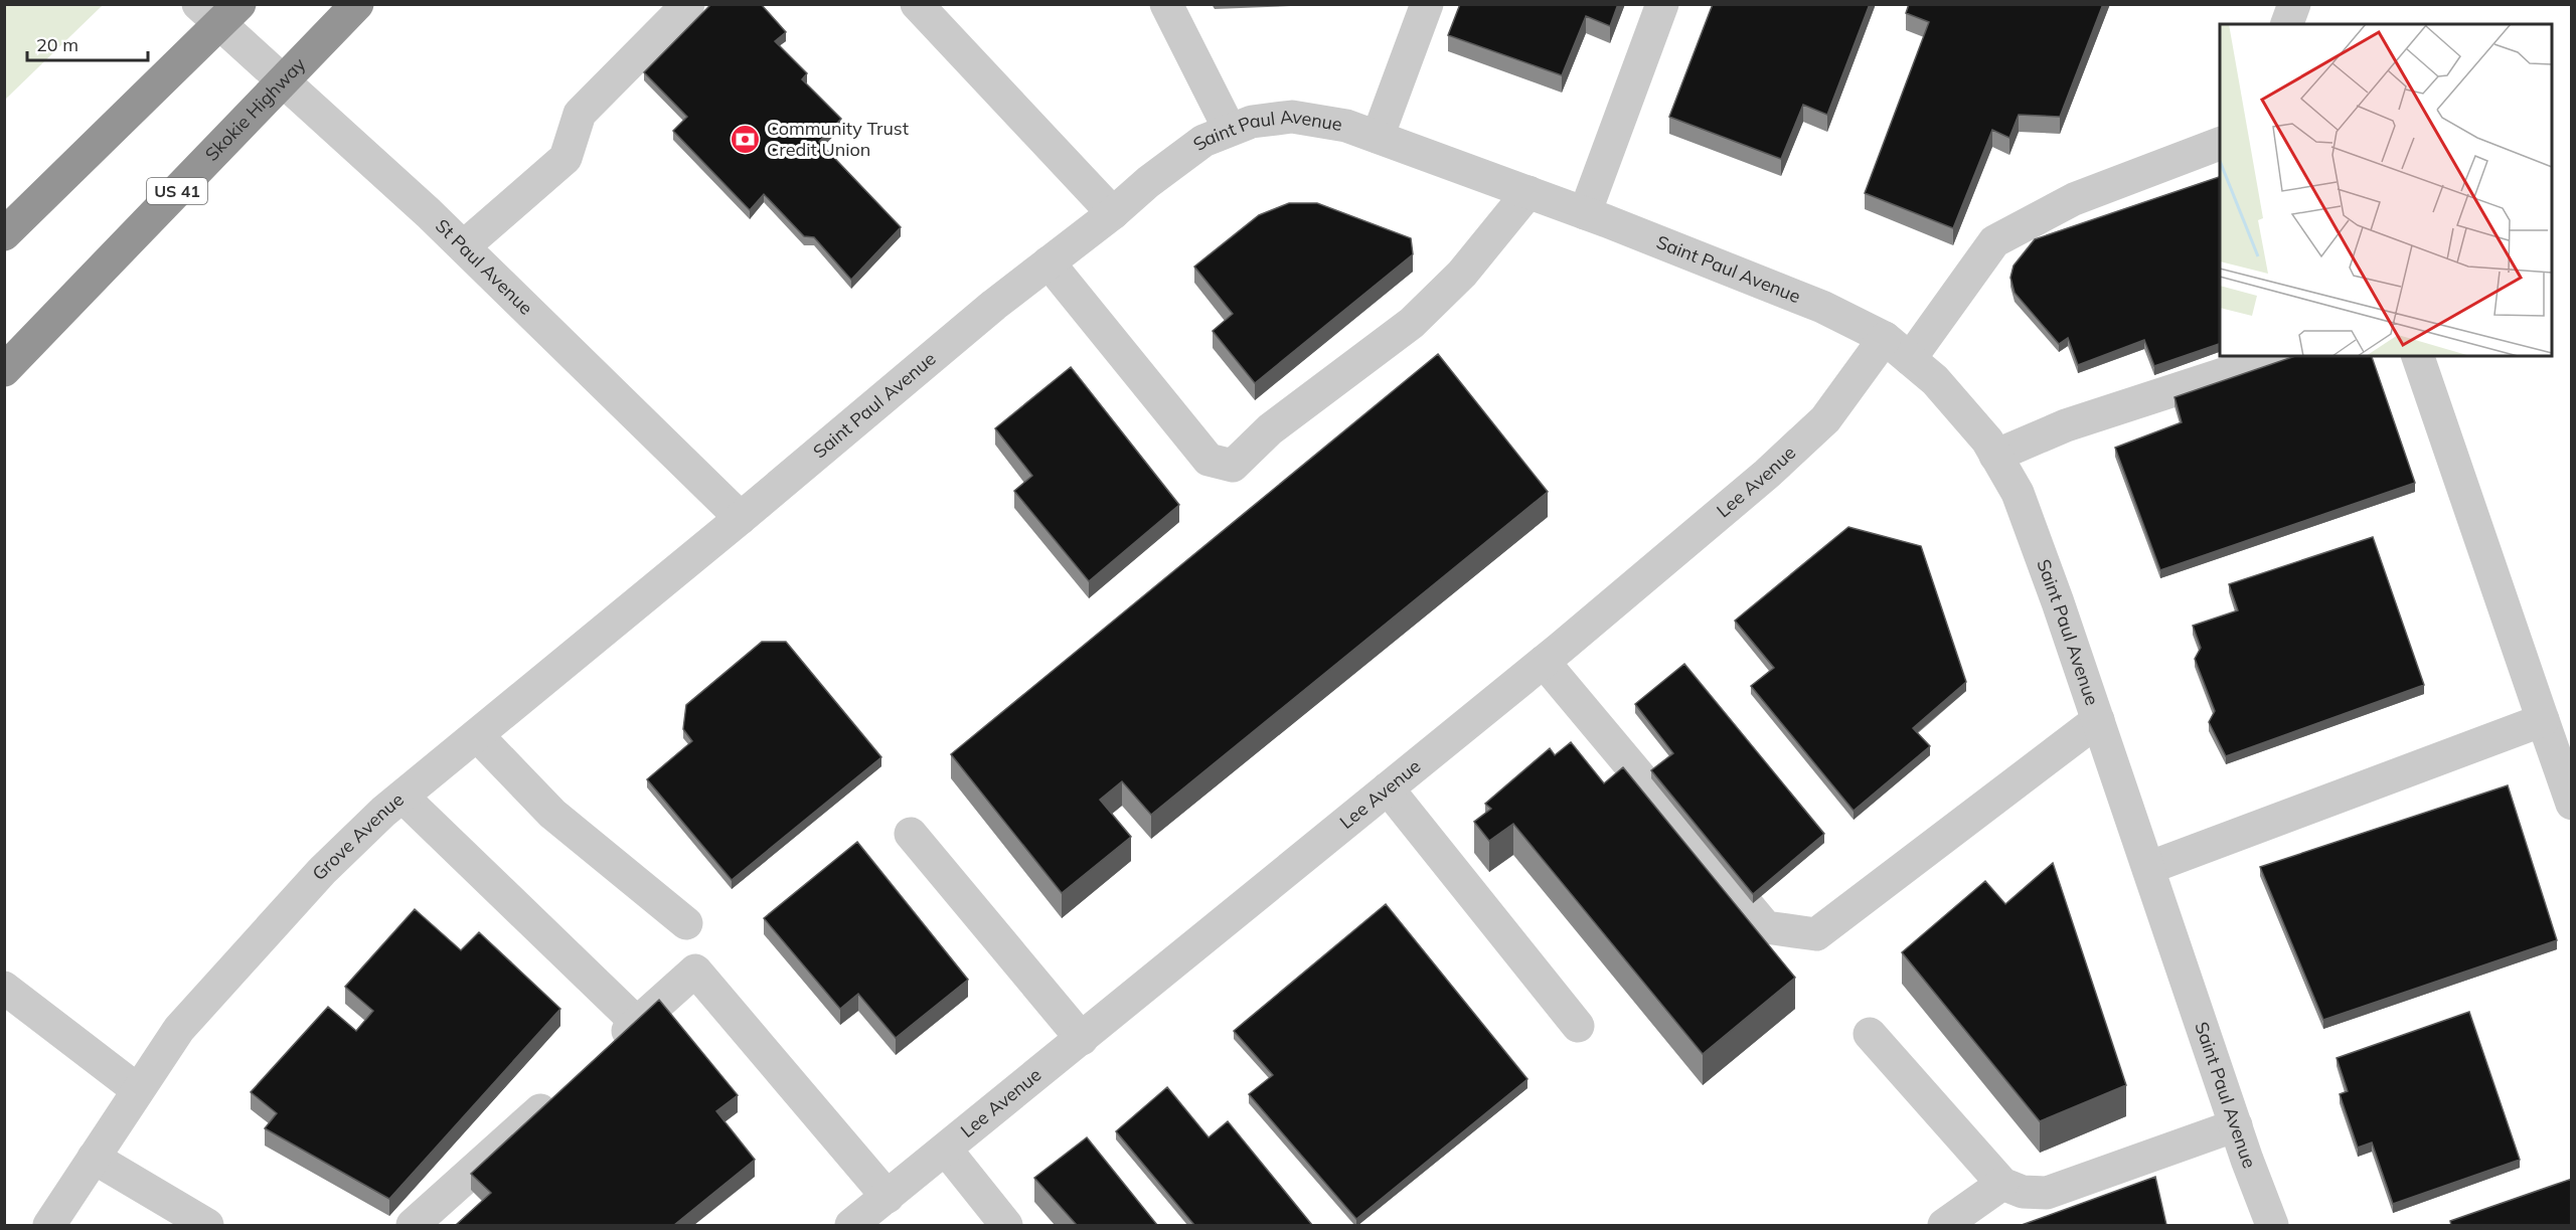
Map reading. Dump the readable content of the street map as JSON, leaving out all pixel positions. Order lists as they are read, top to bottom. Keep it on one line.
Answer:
{"streets":{"highway":["Skokie Highway","US 41"],"street":["Saint Paul Avenue","St Paul Avenue","Lee Avenue","Grove Avenue"]},"crossings":[["Skokie Highway","St Paul Avenue"],["Saint Paul Avenue","St Paul Avenue"],["Saint Paul Avenue","Lee Avenue"],["Saint Paul Avenue","Grove Avenue"],["St Paul Avenue","Grove Avenue"]],"places":{"bank":["Community Trust Credit Union"]},"scale_bar":"20 m"}
